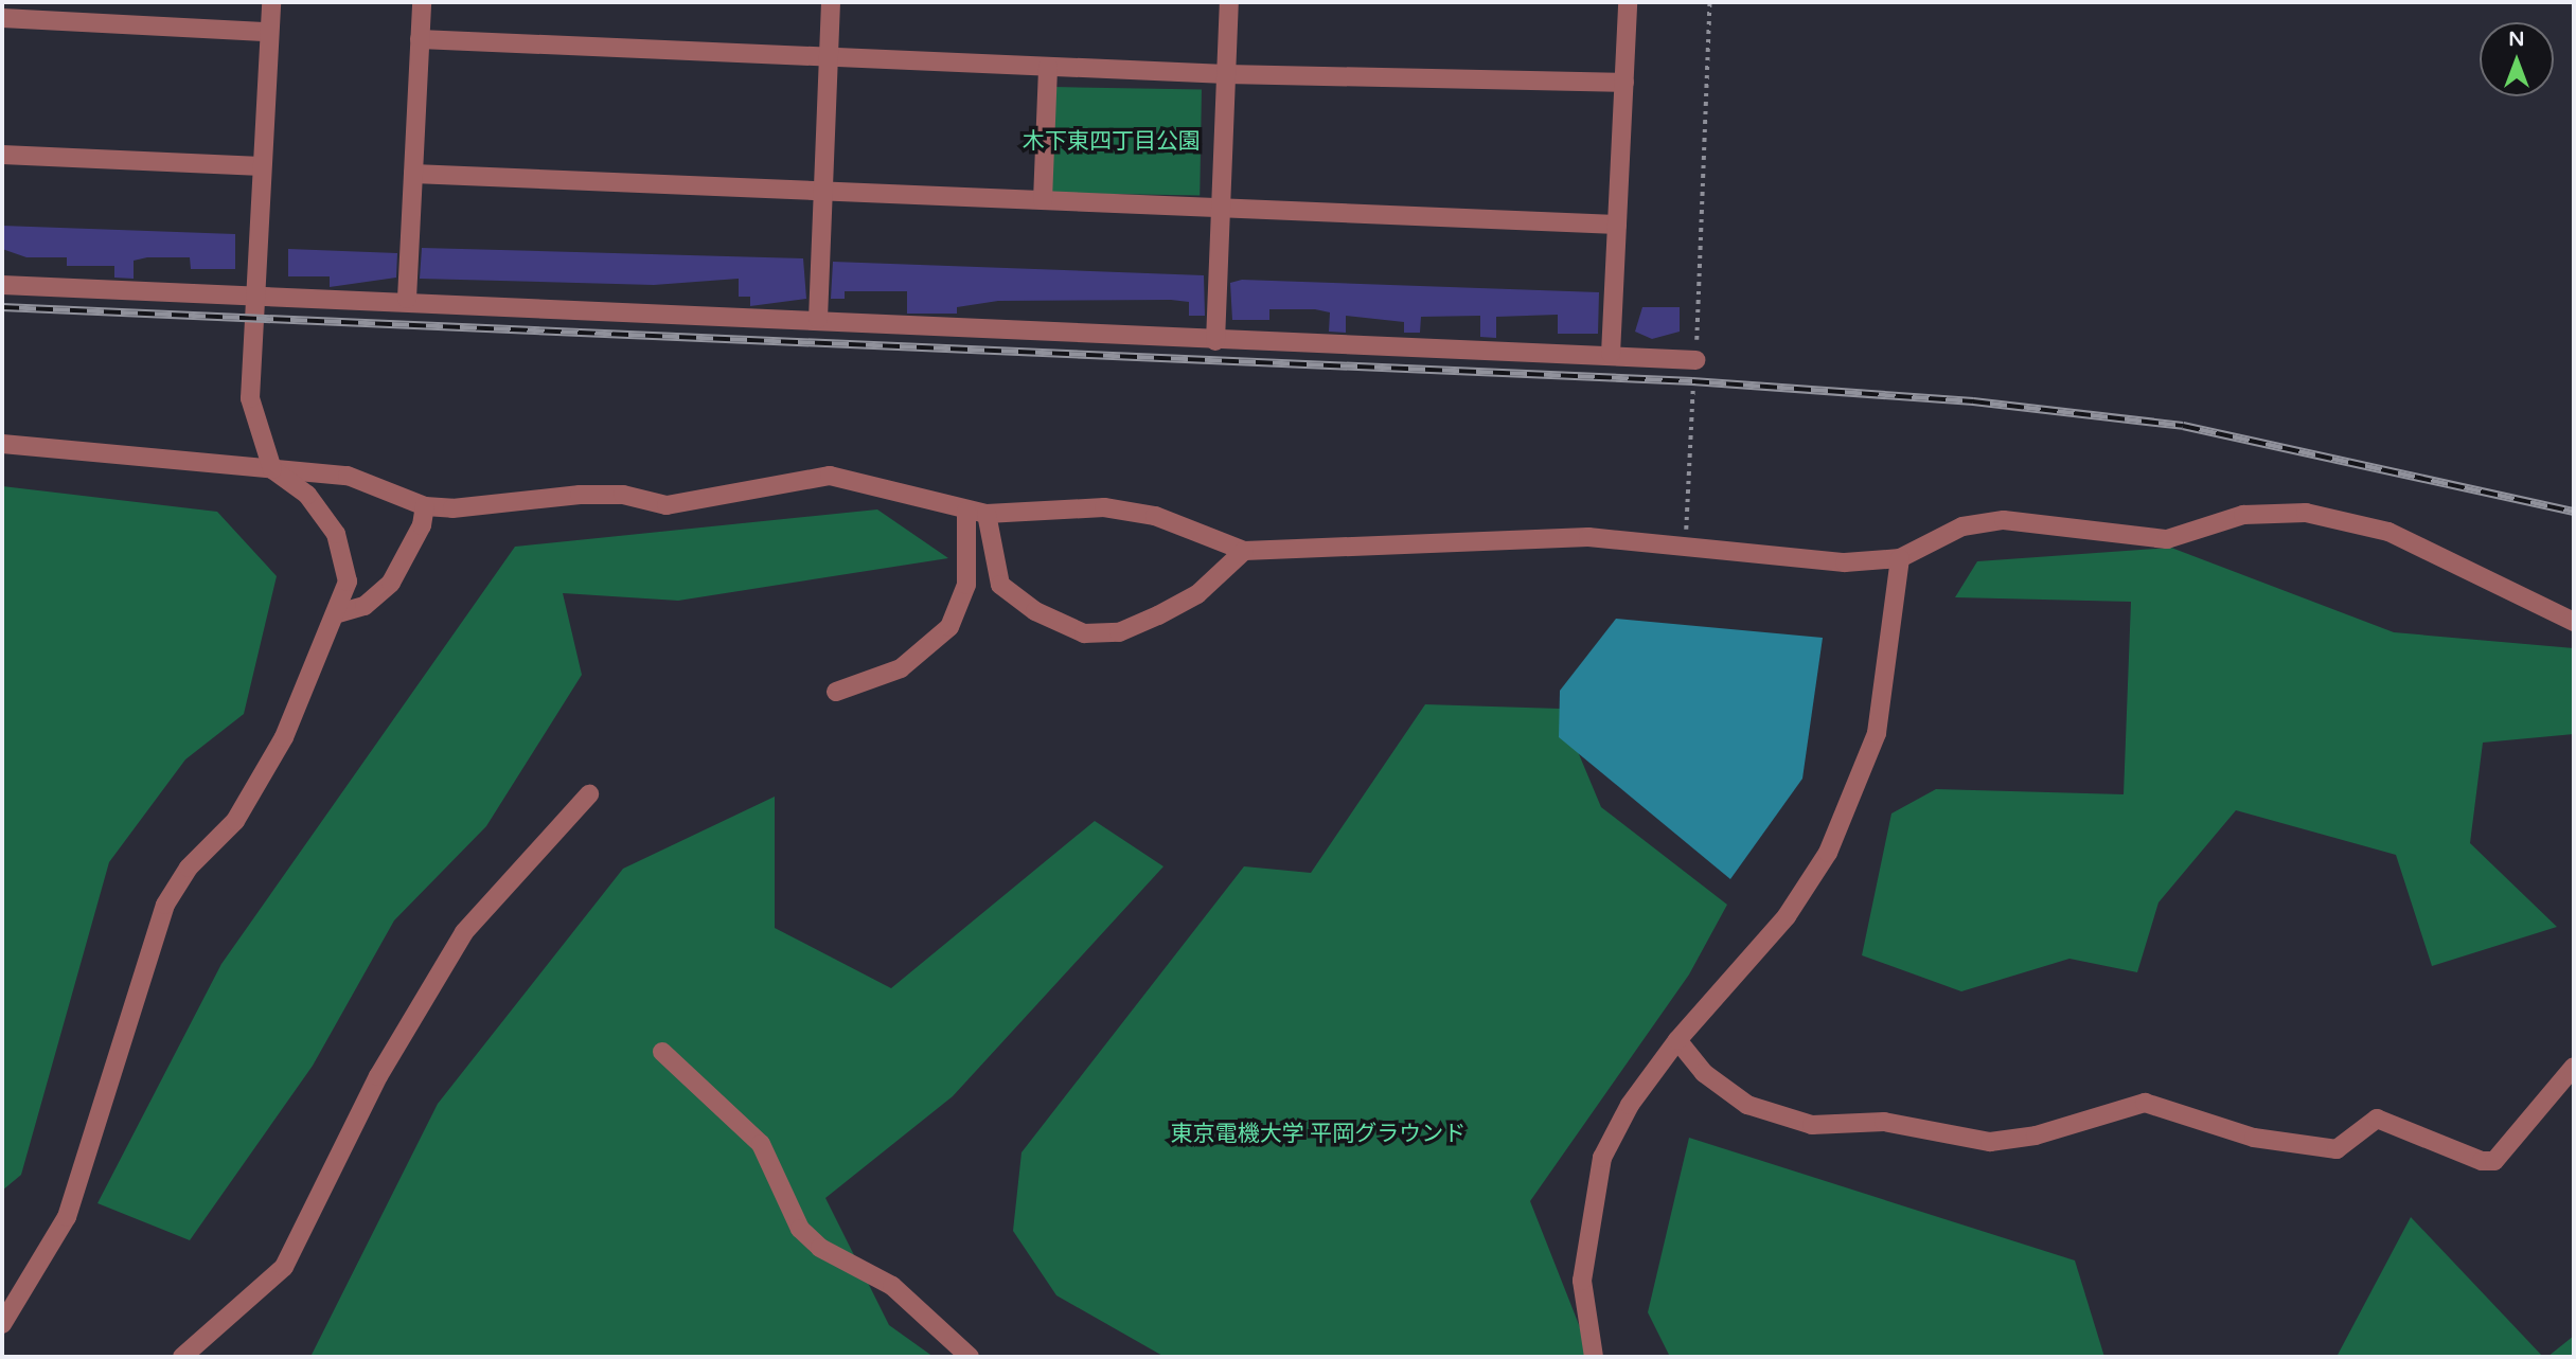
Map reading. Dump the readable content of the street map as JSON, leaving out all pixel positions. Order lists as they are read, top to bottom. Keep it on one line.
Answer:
{"parks":["木下東四丁目公園","東京電機大学 平岡グラウンド"],"north":"top"}
